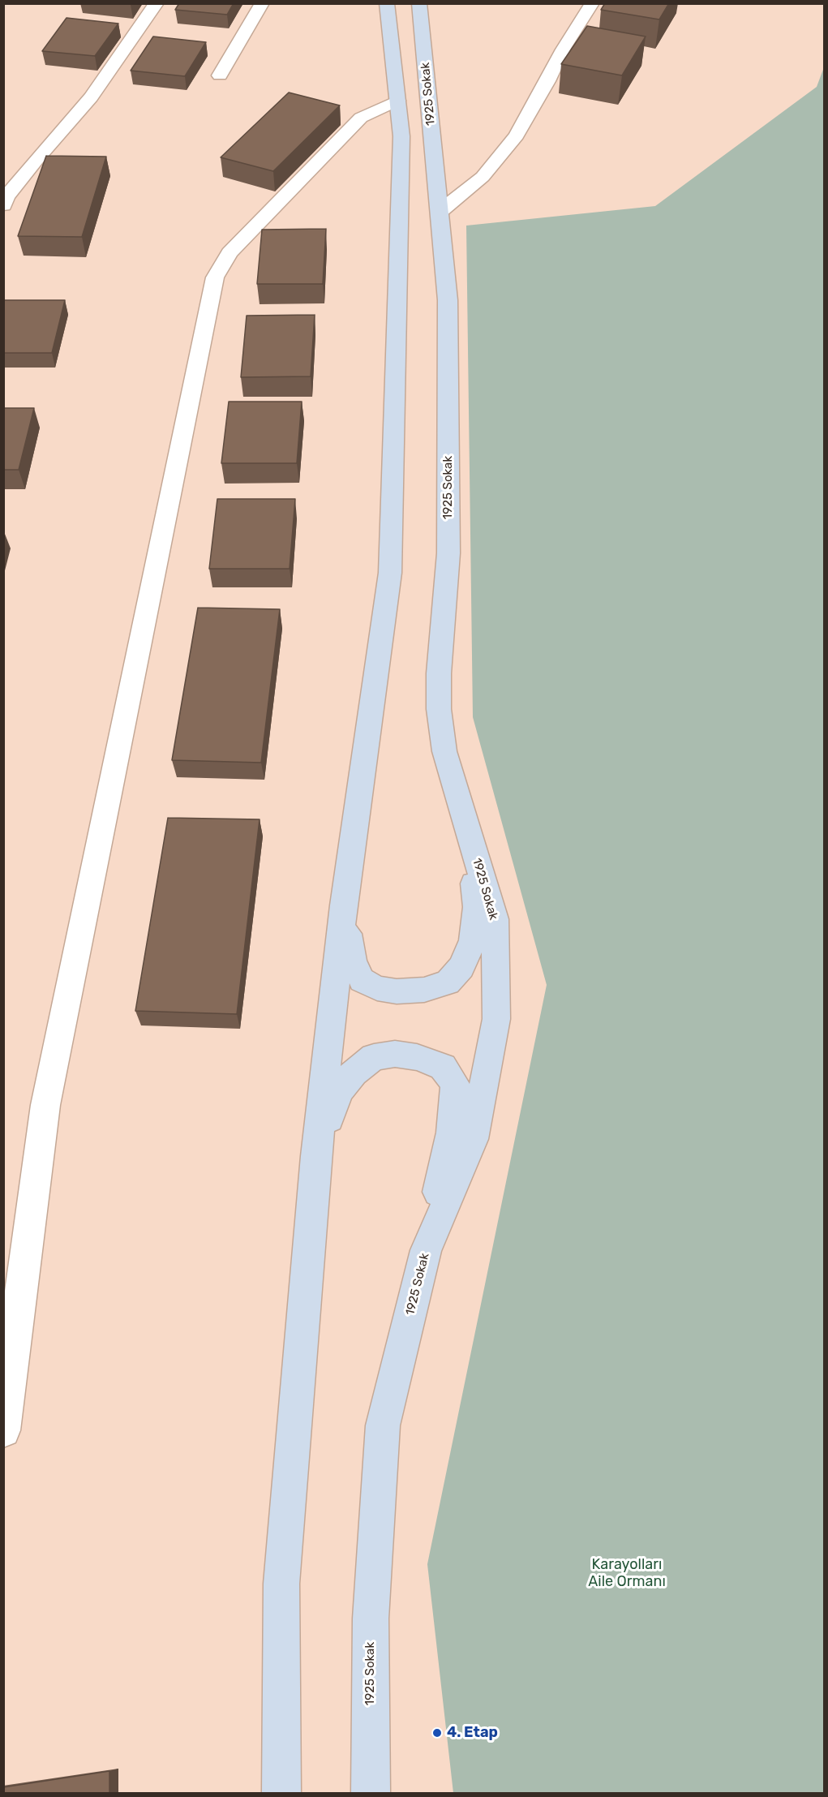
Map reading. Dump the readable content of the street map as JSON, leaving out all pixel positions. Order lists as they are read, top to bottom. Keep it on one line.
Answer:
{"streets":{"main road":["1925 Sokak"]},"parks":["Karayolları Aile Ormanı"],"places":["4. Etap"]}
